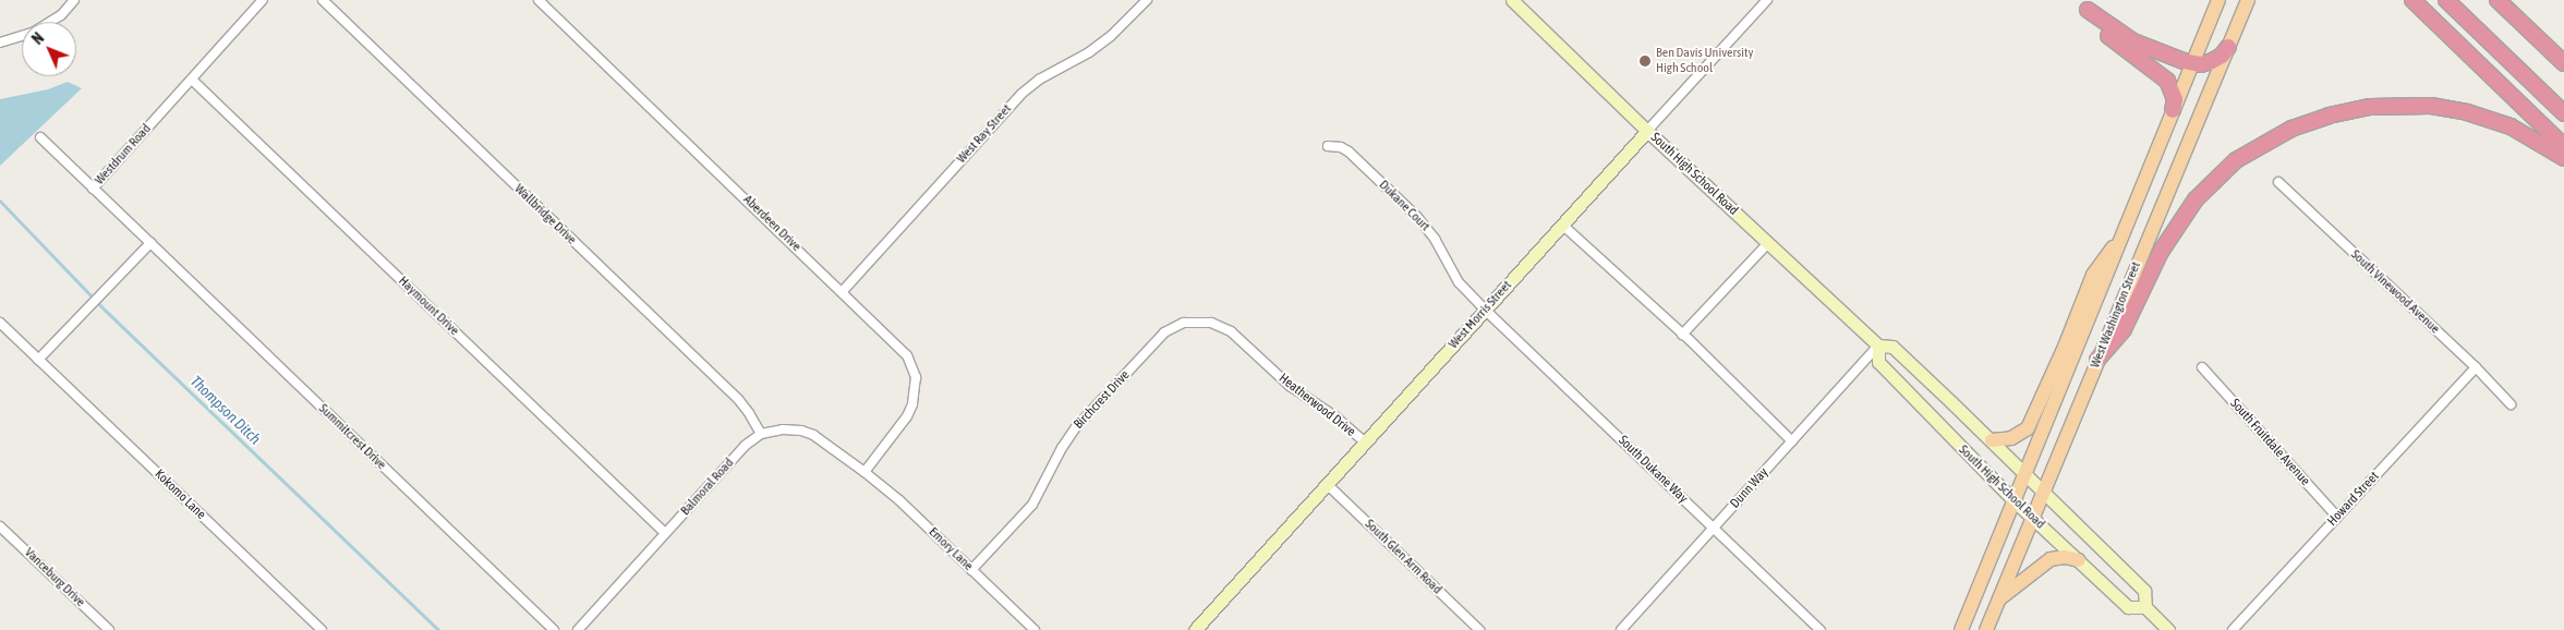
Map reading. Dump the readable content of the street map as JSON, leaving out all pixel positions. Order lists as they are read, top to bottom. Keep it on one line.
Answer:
{"streets":{"main road":["West Washington Street"],"street":["West Ray Street","Westdrum Road","South High School Road","Dukane Court","Wallbridge Drive","Aberdeen Drive","South Vinewood Avenue","Haymount Drive","West Morris Street","Birchcrest Drive","Heatherwood Drive","Summitcrest Drive","South Fruitdale Avenue","South Dukane Way","Balmoral Road","Dunn Way","Kokomo Lane","Howard Street","Emory Lane","South Glen Arm Road","Vanceburg Drive"]},"crossings":[["West Ray Street","Aberdeen Drive"],["Westdrum Road","Haymount Drive"],["Westdrum Road","Summitcrest Drive"],["South High School Road","West Morris Street"],["South High School Road","West Washington Street"],["South High School Road","Dunn Way"],["Dukane Court","West Morris Street"],["Dukane Court","South Dukane Way"],["Wallbridge Drive","Balmoral Road"],["Aberdeen Drive","Emory Lane"],["South Vinewood Avenue","Howard Street"],["Haymount Drive","Balmoral Road"],["West Morris Street","Heatherwood Drive"],["West Morris Street","South Dukane Way"],["West Morris Street","South Glen Arm Road"],["Birchcrest Drive","Heatherwood Drive"],["Birchcrest Drive","Emory Lane"],["South Fruitdale Avenue","Howard Street"],["South Dukane Way","Dunn Way"]],"water":["Thompson Ditch"],"places":["Ben Davis University High School"],"north":"top left"}
